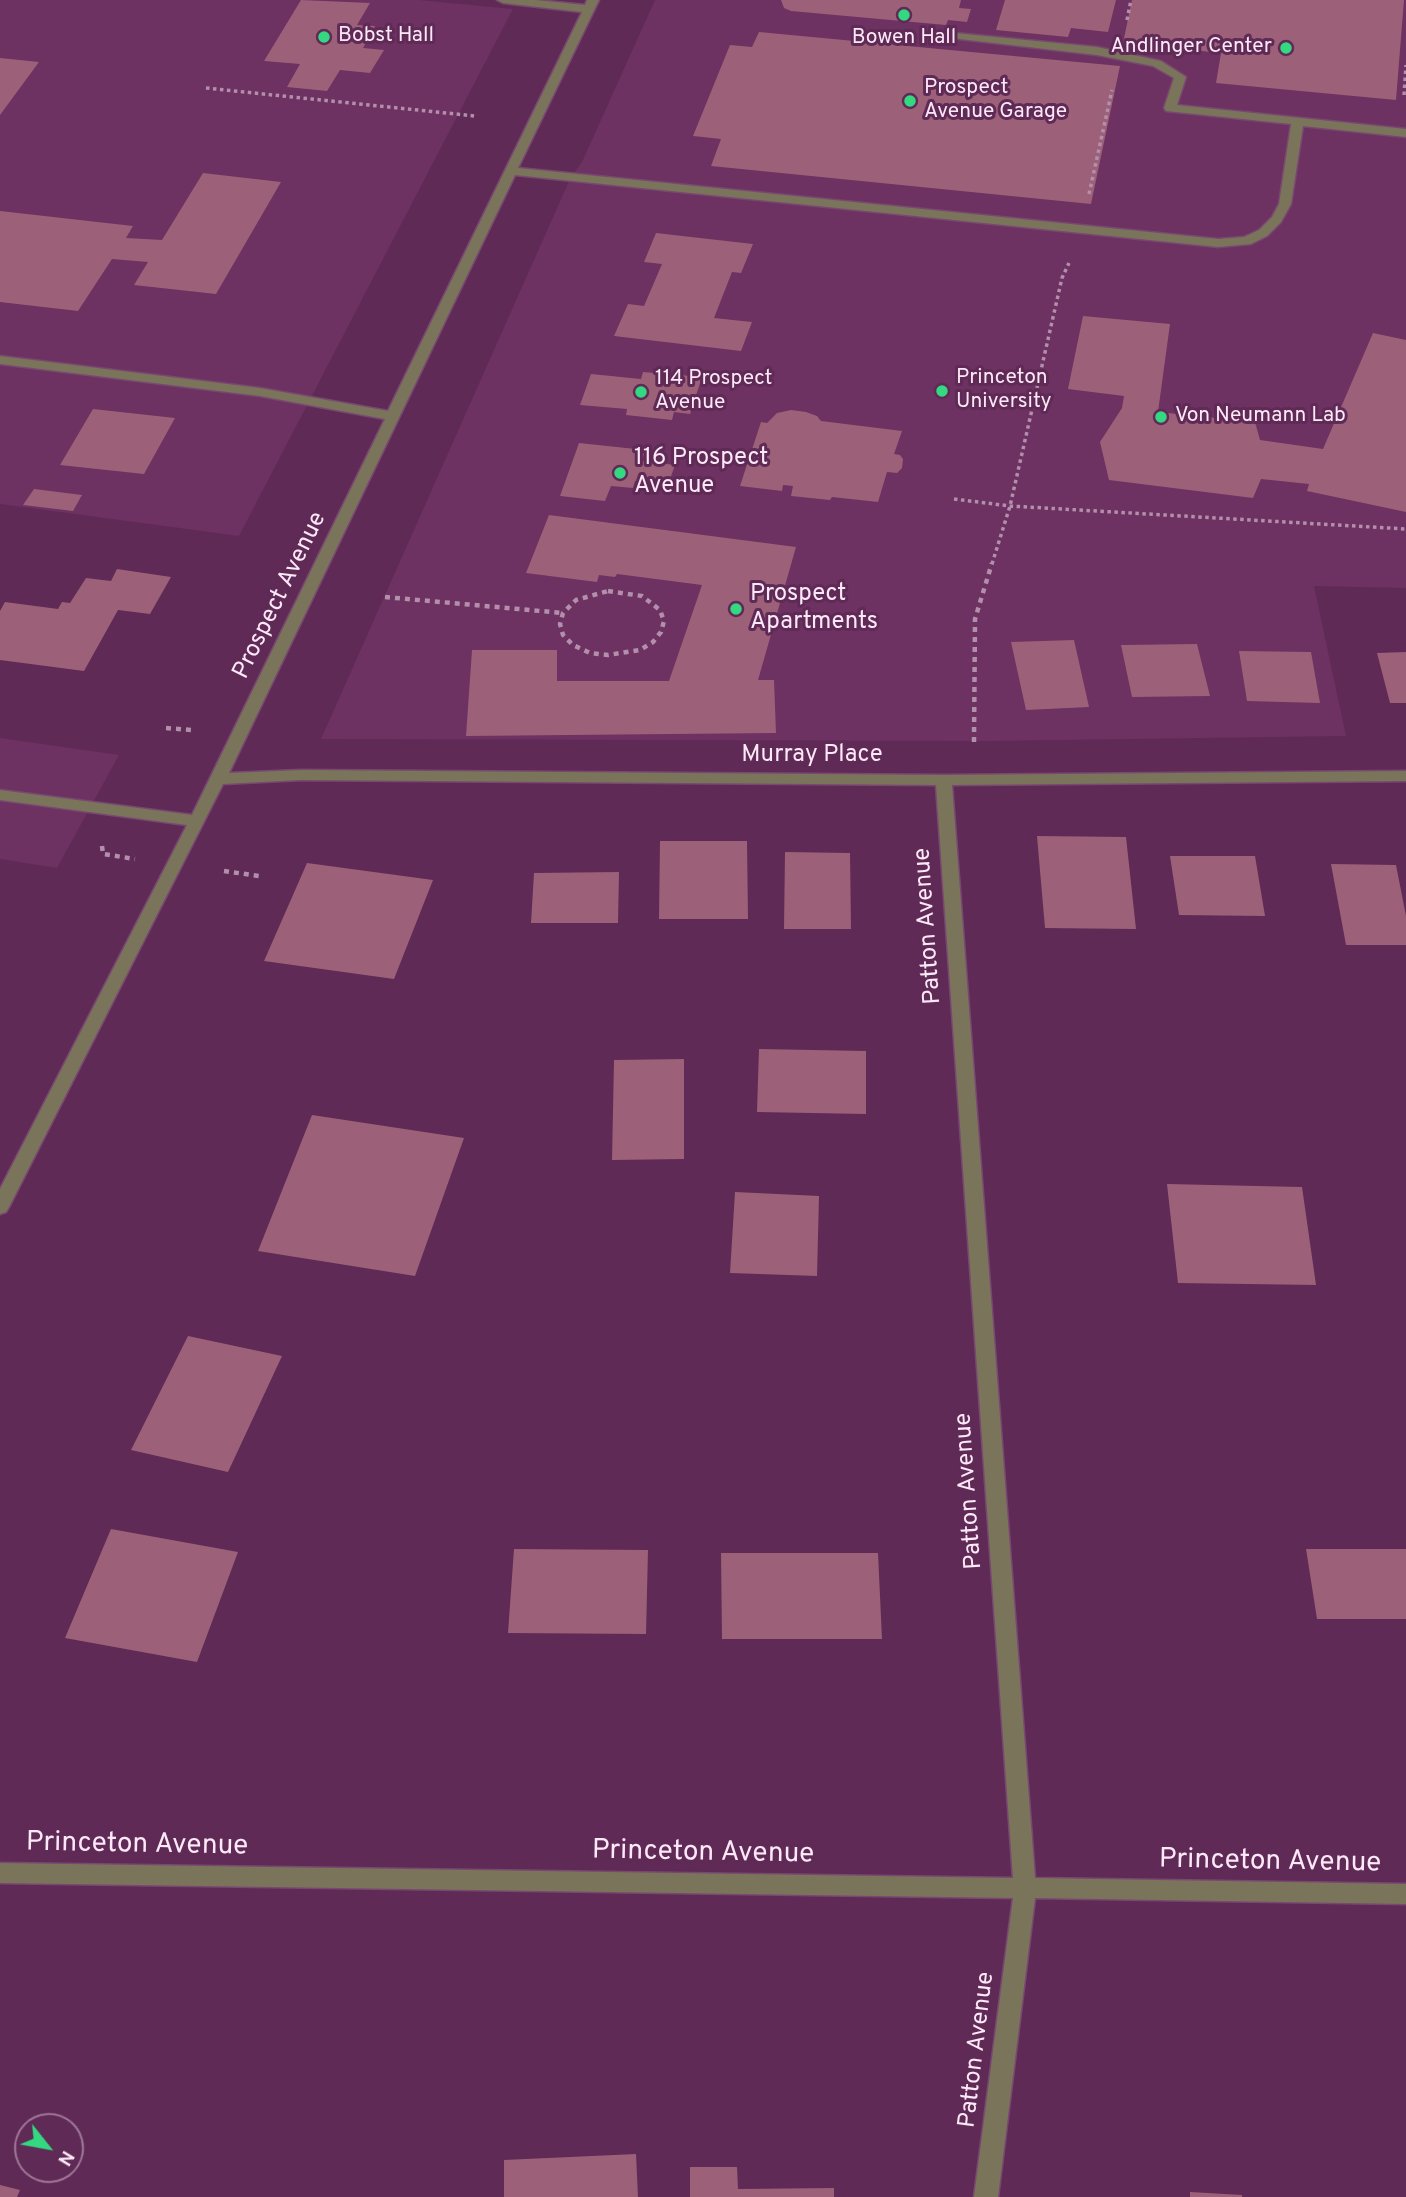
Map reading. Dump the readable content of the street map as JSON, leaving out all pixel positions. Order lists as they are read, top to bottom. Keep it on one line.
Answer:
{"streets":{"street":["Prospect Avenue","Murray Place","Patton Avenue","Princeton Avenue"]},"crossings":[["Prospect Avenue","Murray Place"],["Murray Place","Patton Avenue"],["Patton Avenue","Princeton Avenue"]],"places":["Bowen Hall","Bobst Hall","Andlinger Center","Prospect Avenue Garage","Princeton University","114 Prospect Avenue","Von Neumann Lab","116 Prospect Avenue","Prospect Apartments"],"north":"bottom right"}
